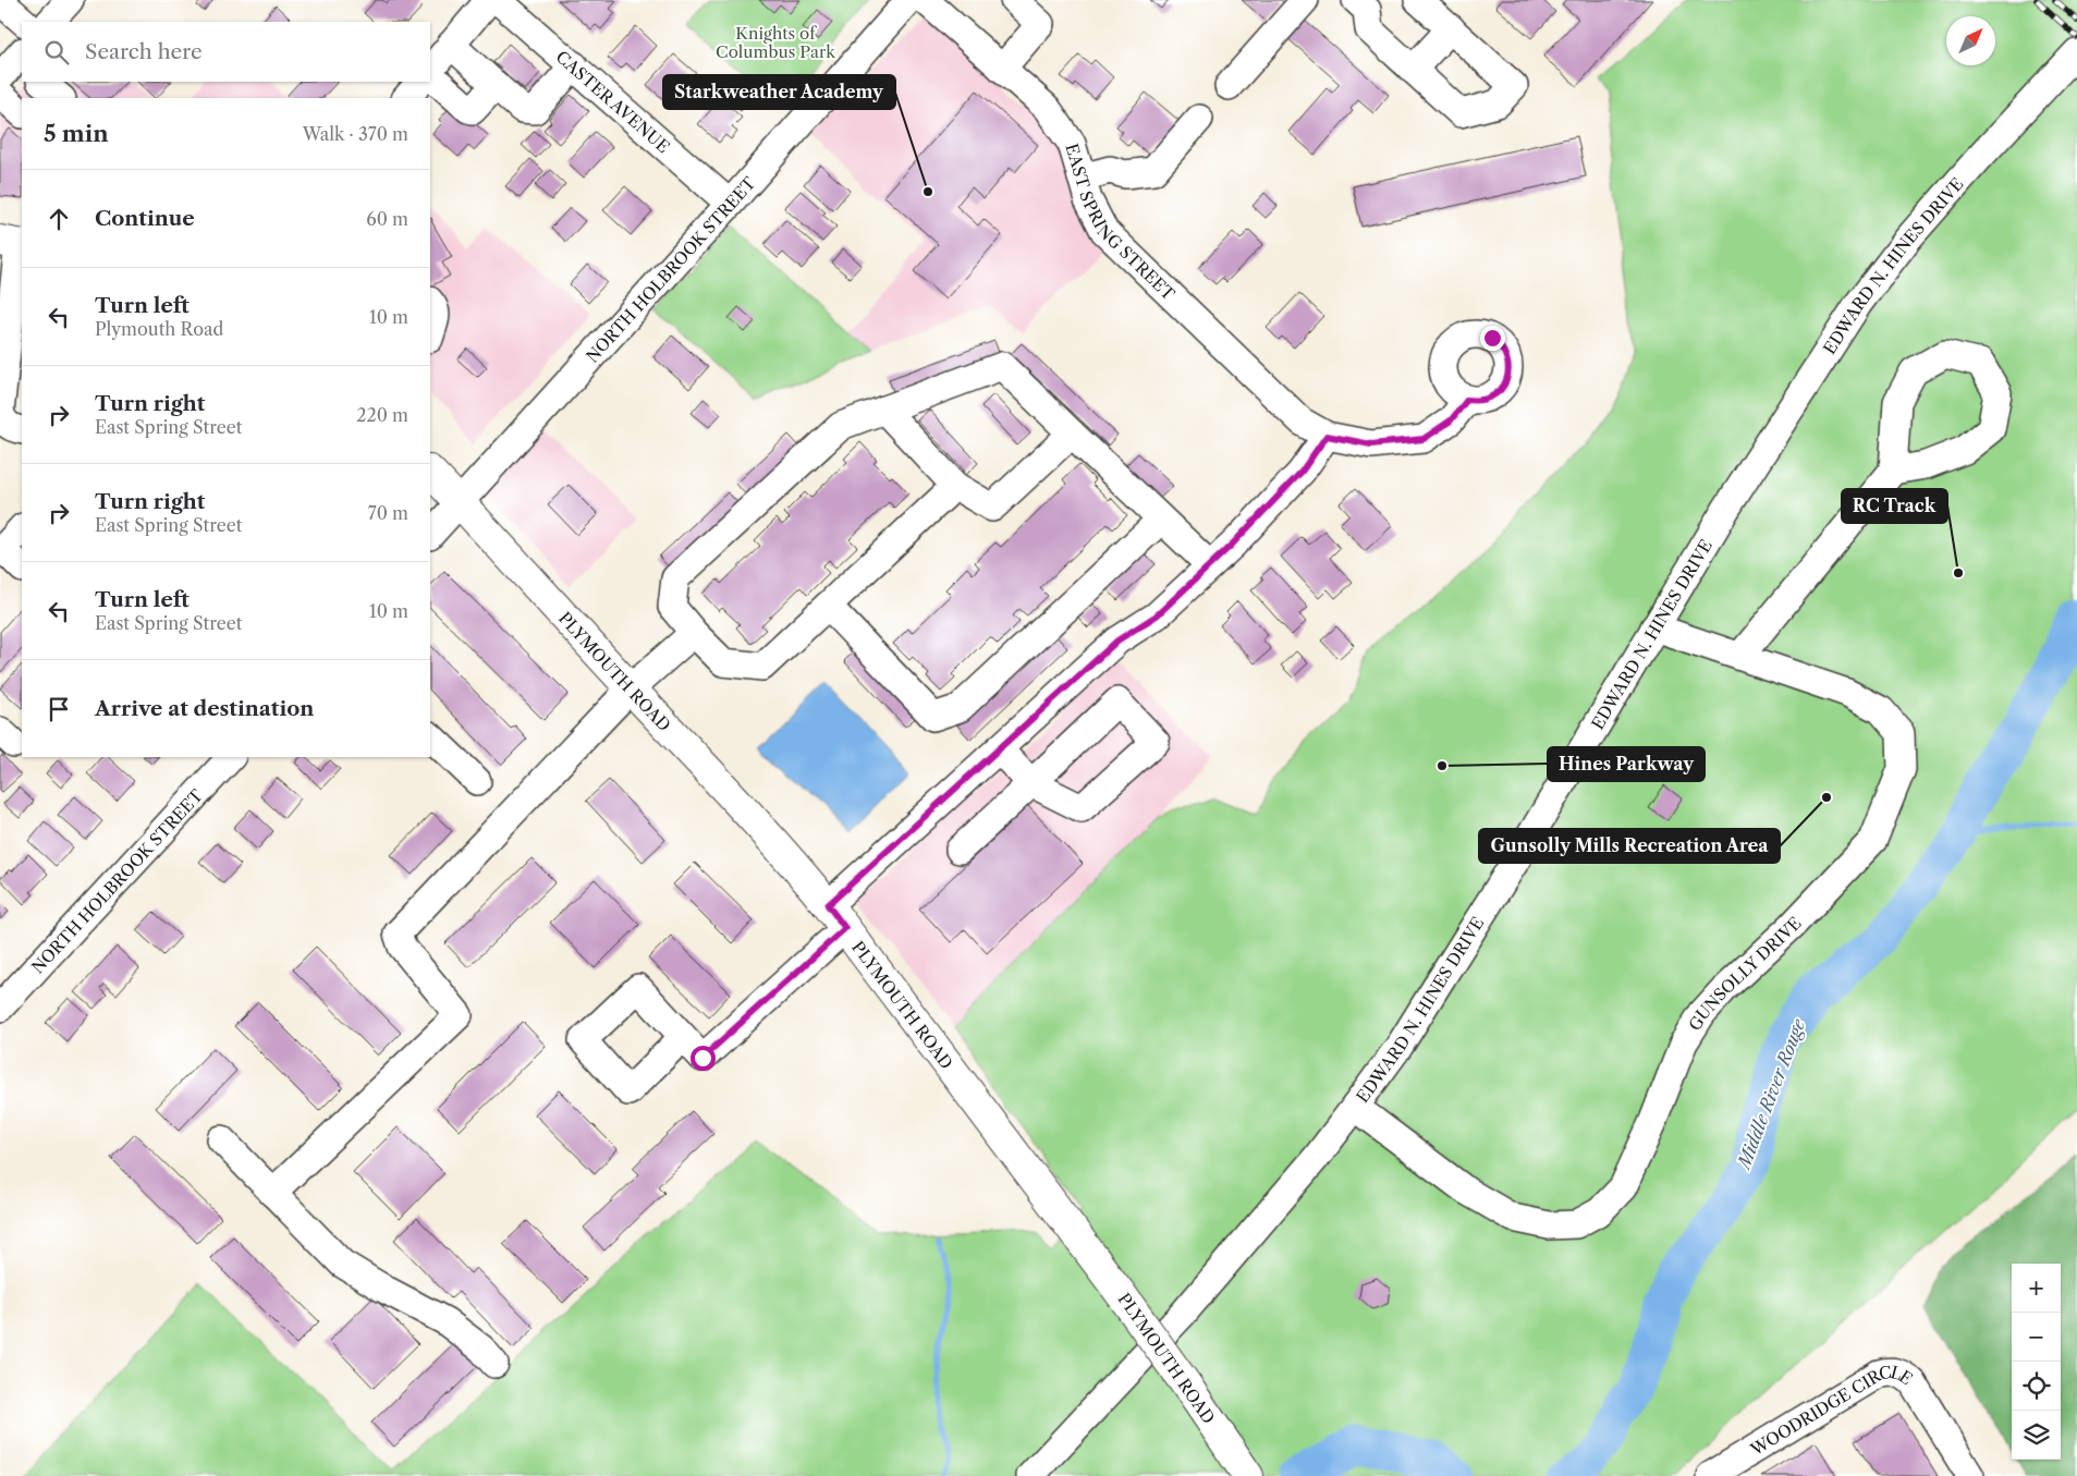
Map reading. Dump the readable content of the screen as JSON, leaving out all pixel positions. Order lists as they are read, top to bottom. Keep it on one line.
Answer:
{"streets":{"main road":["PLYMOUTH ROAD"],"street":["CASTER AVENUE","EAST SPRING STREET","EDWARD N. HINES DRIVE","NORTH HOLBROOK STREET","GUNSOLLY DRIVE","WOODRIDGE CIRCLE"]},"crossings":[["CASTER AVENUE","NORTH HOLBROOK STREET"],["EDWARD N. HINES DRIVE","GUNSOLLY DRIVE"],["NORTH HOLBROOK STREET","PLYMOUTH ROAD"]],"water":["Middle River Rouge"],"parks":["Knights of Columbus Park"],"places":["Starkweather Academy","RC Track","Hines Parkway","Gunsolly Mills Recreation Area"],"north":"top right","page":{"search":"Search here","heading":["5 min","Walk · 370 m"],"list":[["Continue","60 m"],["Turn left","Plymouth Road","10 m"],["Turn right","East Spring Street","220 m"],["Turn right","East Spring Street","70 m"],["Turn left","East Spring Street","10 m"],"Arrive at destination"],"map_buttons":["+","−"]}}
